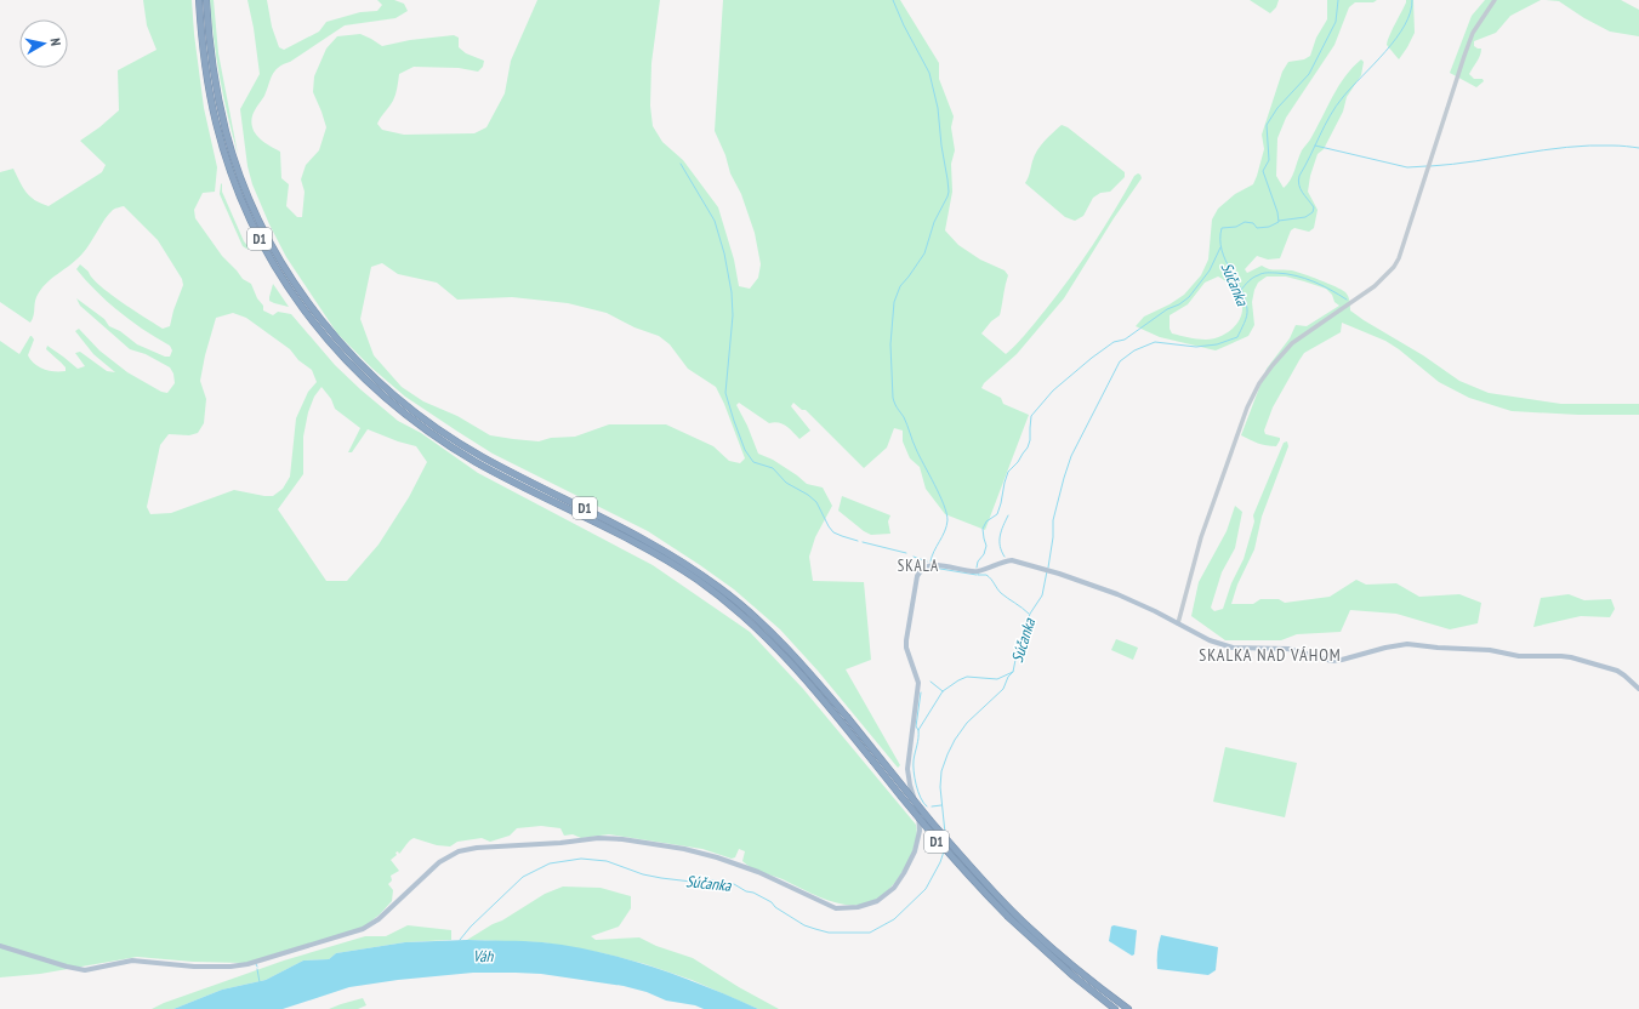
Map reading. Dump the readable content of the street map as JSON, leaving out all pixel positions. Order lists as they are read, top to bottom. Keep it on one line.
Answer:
{"streets":{"highway":["D1"]},"districts":["SKALA","SKALKA NAD VÁHOM"],"water":["Súčanka","Váh"],"north":"right"}
